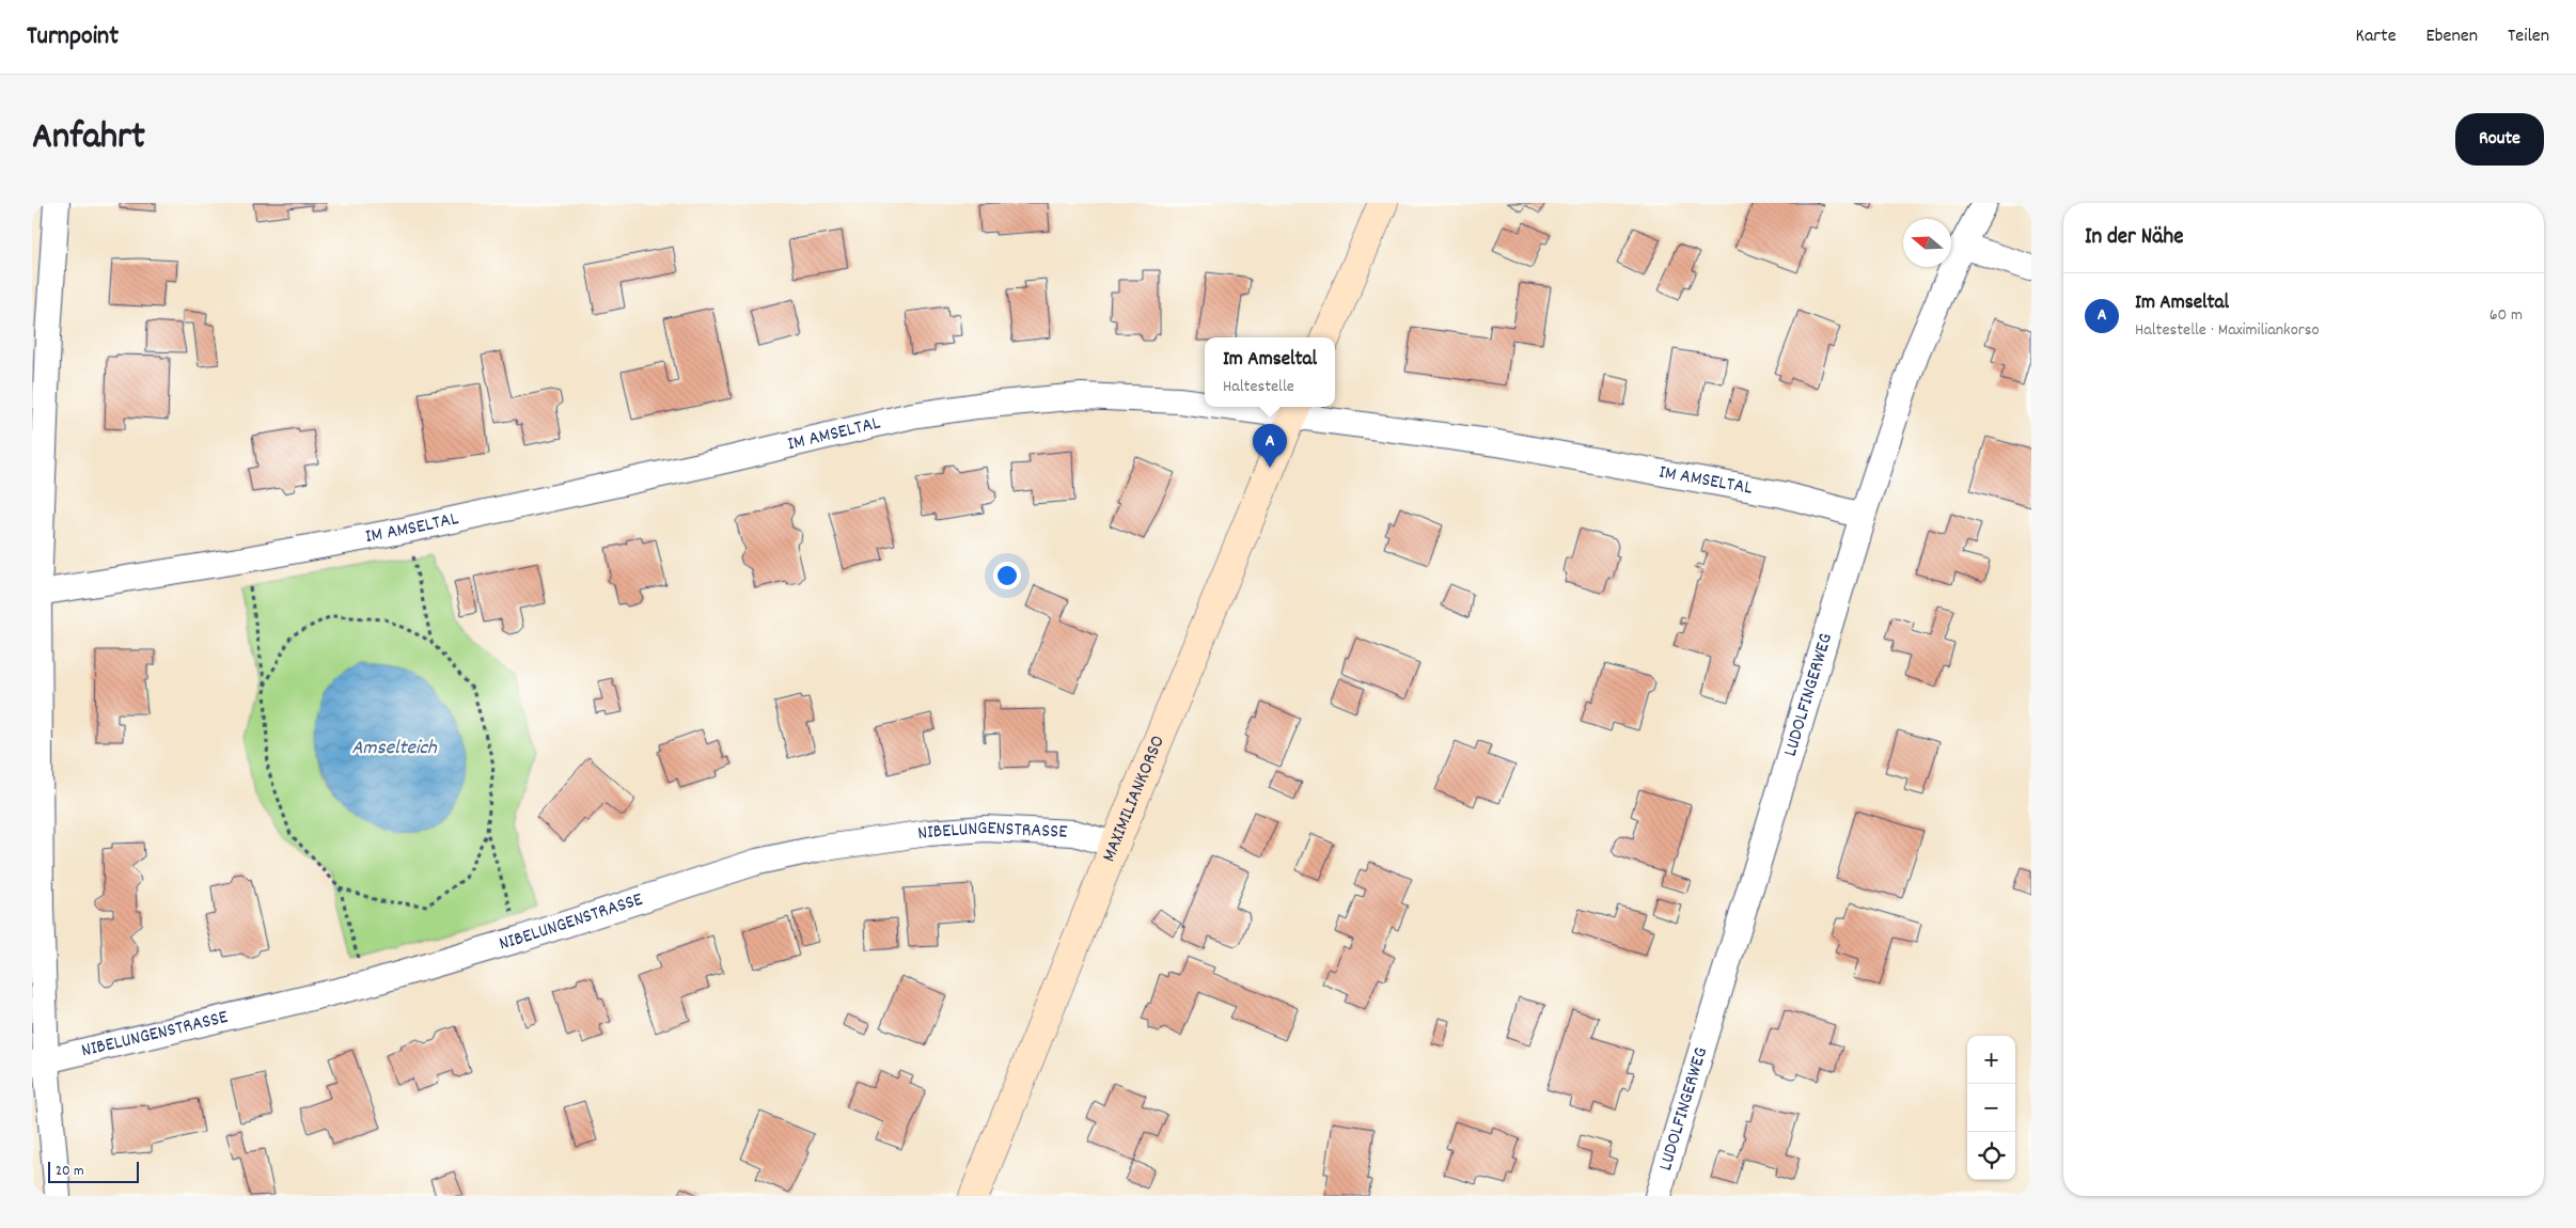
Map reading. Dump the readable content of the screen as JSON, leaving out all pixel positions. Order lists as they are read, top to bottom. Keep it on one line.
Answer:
{"streets":{"street":["IM AMSELTAL","LUDOLFINGERWEG","MAXIMILIANKORSO","NIBELUNGENSTRASSE"]},"crossings":[["IM AMSELTAL","LUDOLFINGERWEG"],["IM AMSELTAL","MAXIMILIANKORSO"],["MAXIMILIANKORSO","NIBELUNGENSTRASSE"]],"water":["Amselteich"],"scale_bar":"20 m","north":"left","page":{"header":"Turnpoint","nav":["Karte","Ebenen","Teilen"],"title":"Anfahrt","buttons":"Route","heading":"In der Nähe","list":[{"mark":"A","name":"Im Amseltal","note":"Haltestelle · Maximiliankorso","value":"60 m"}],"popup":["Im Amseltal","Haltestelle"],"pins":"A","map_buttons":["+","−"],"scale":"20 m"}}
